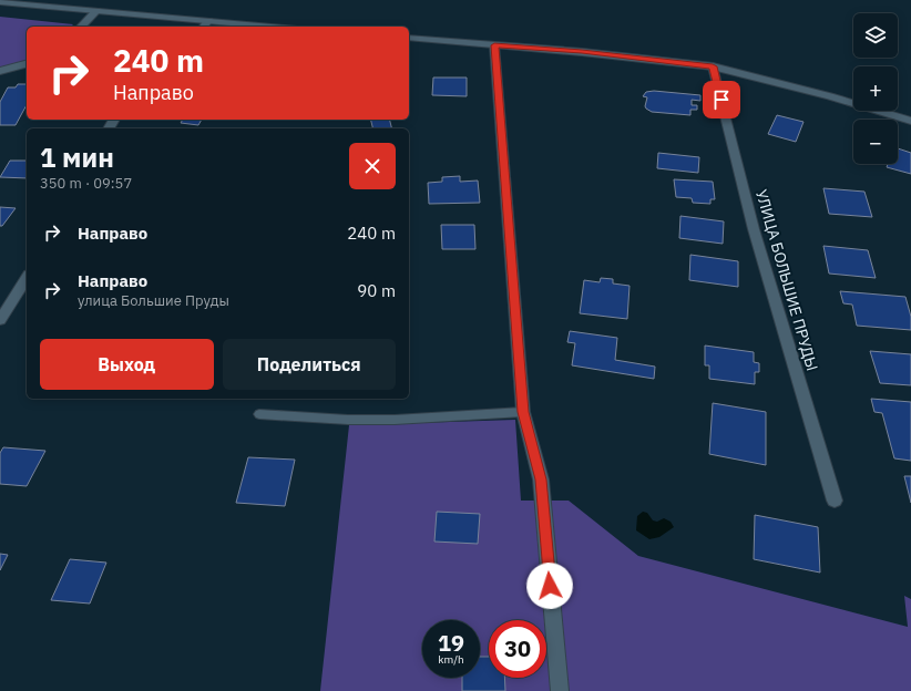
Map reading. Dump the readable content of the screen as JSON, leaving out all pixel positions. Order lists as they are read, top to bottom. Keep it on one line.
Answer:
{"streets":{"street":["УЛИЦА БОЛЬШИЕ ПРУДЫ"]},"page":{"map_buttons":["+","−"],"turn":["240 m","Направо"],"heading":["1 мин","350 m · 09:57"],"list":[{"name":"Направо","value":"240 m"},{"name":"Направо","note":"улица Большие Пруды","value":"90 m"}],"buttons":["Выход","Поделиться"],"speed":"19 km/h","limit":"30"}}
